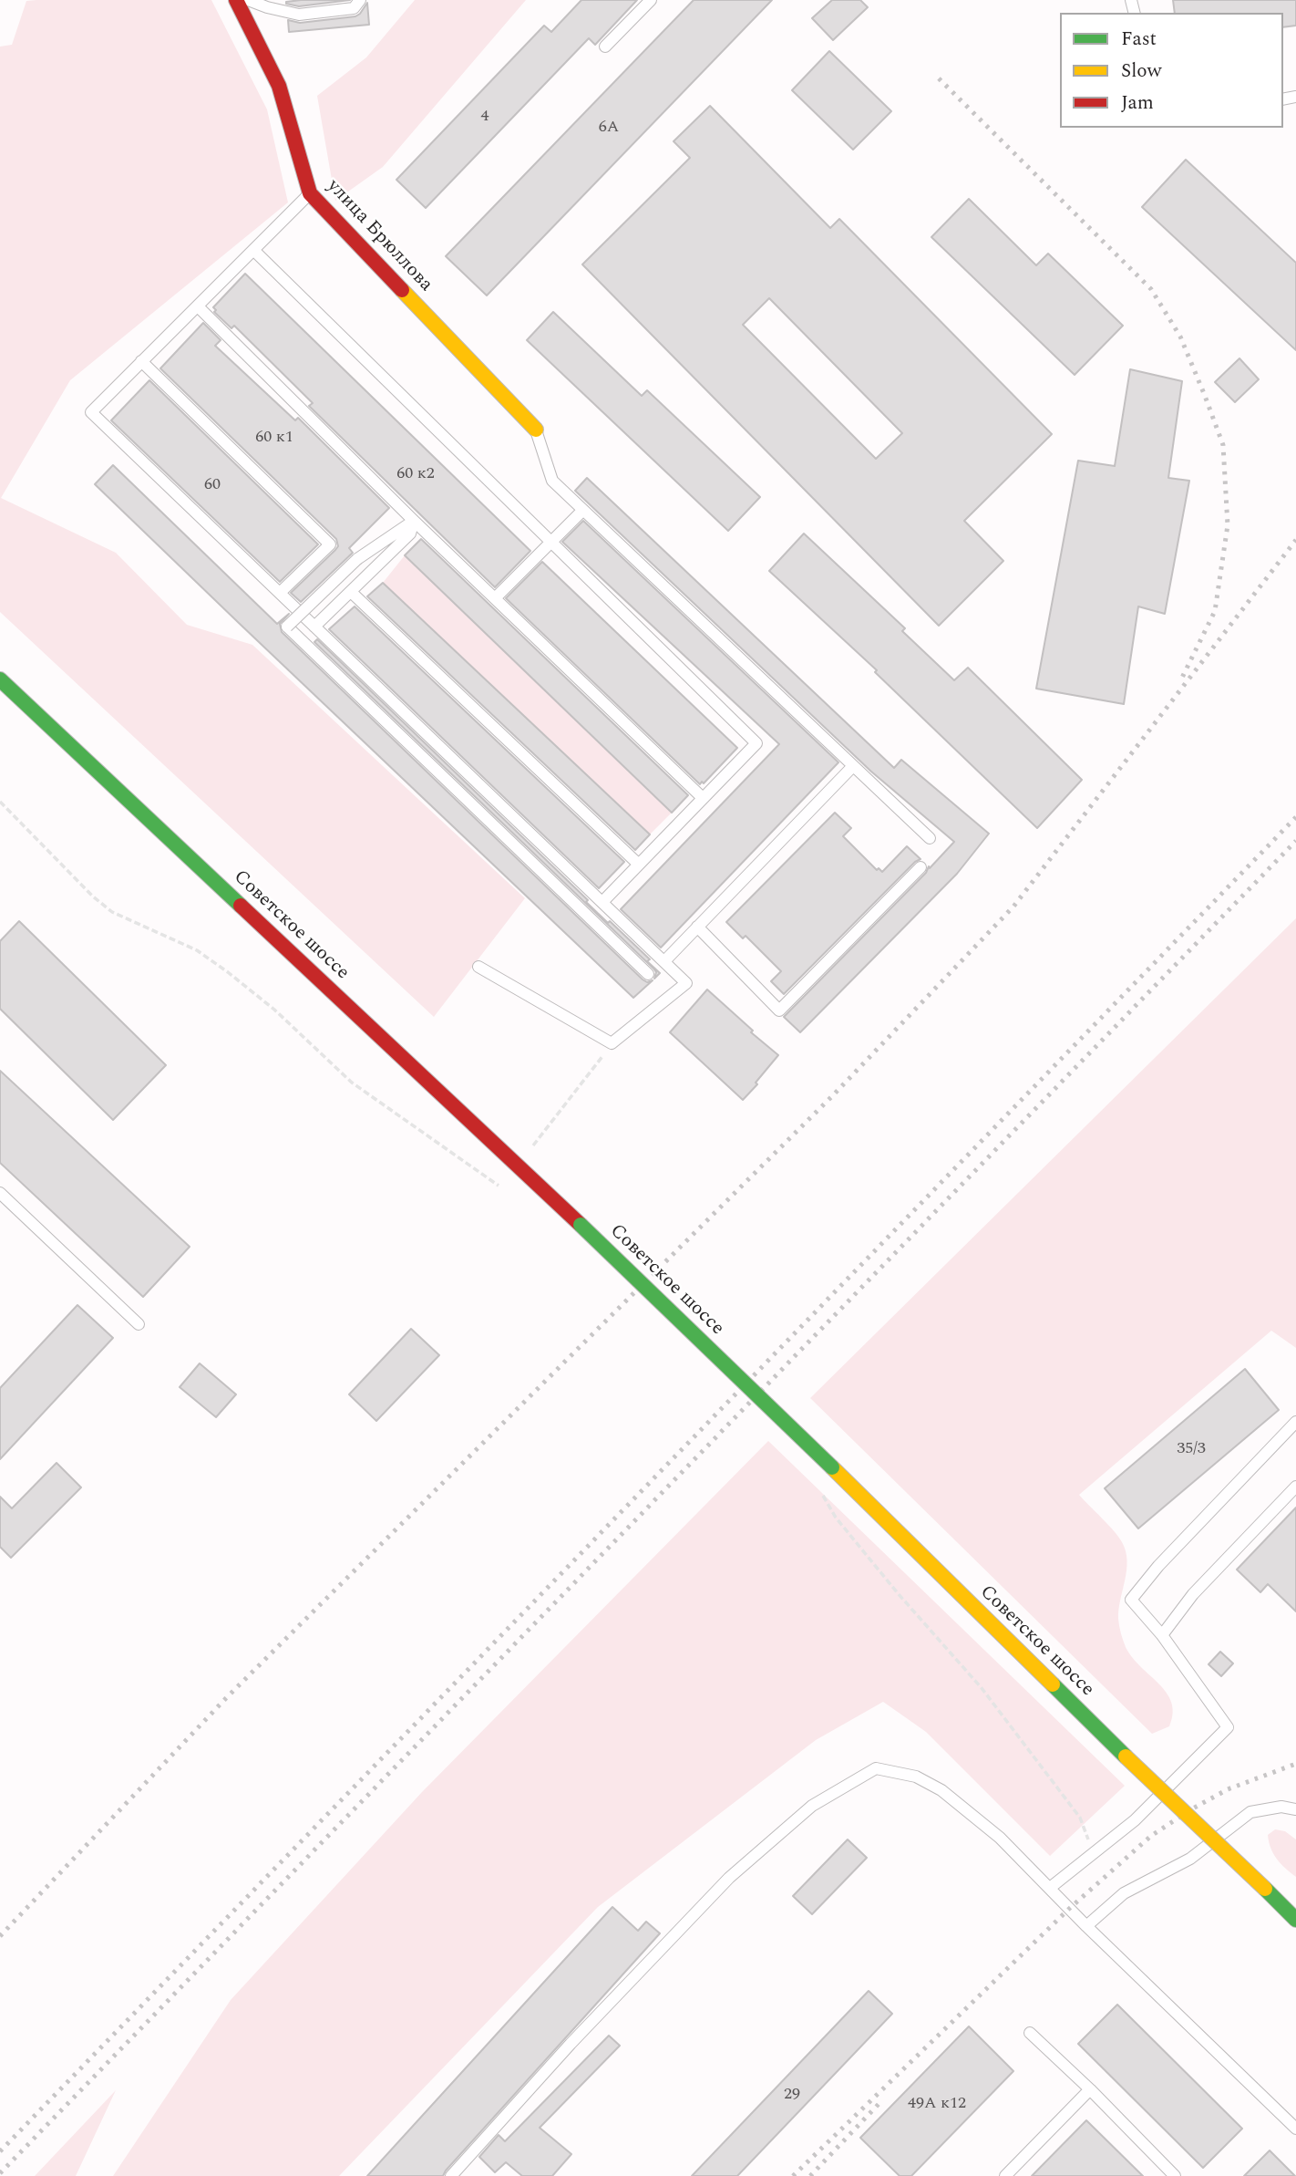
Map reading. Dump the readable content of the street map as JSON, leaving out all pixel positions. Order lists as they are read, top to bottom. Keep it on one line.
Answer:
{"streets":{"main road":["улица Брюллова","Советское шоссе"]},"house_numbers":["4","6А","60 к1","60 к2","60","35/3","29","49А к12"],"legend":["Fast","Slow","Jam"]}
